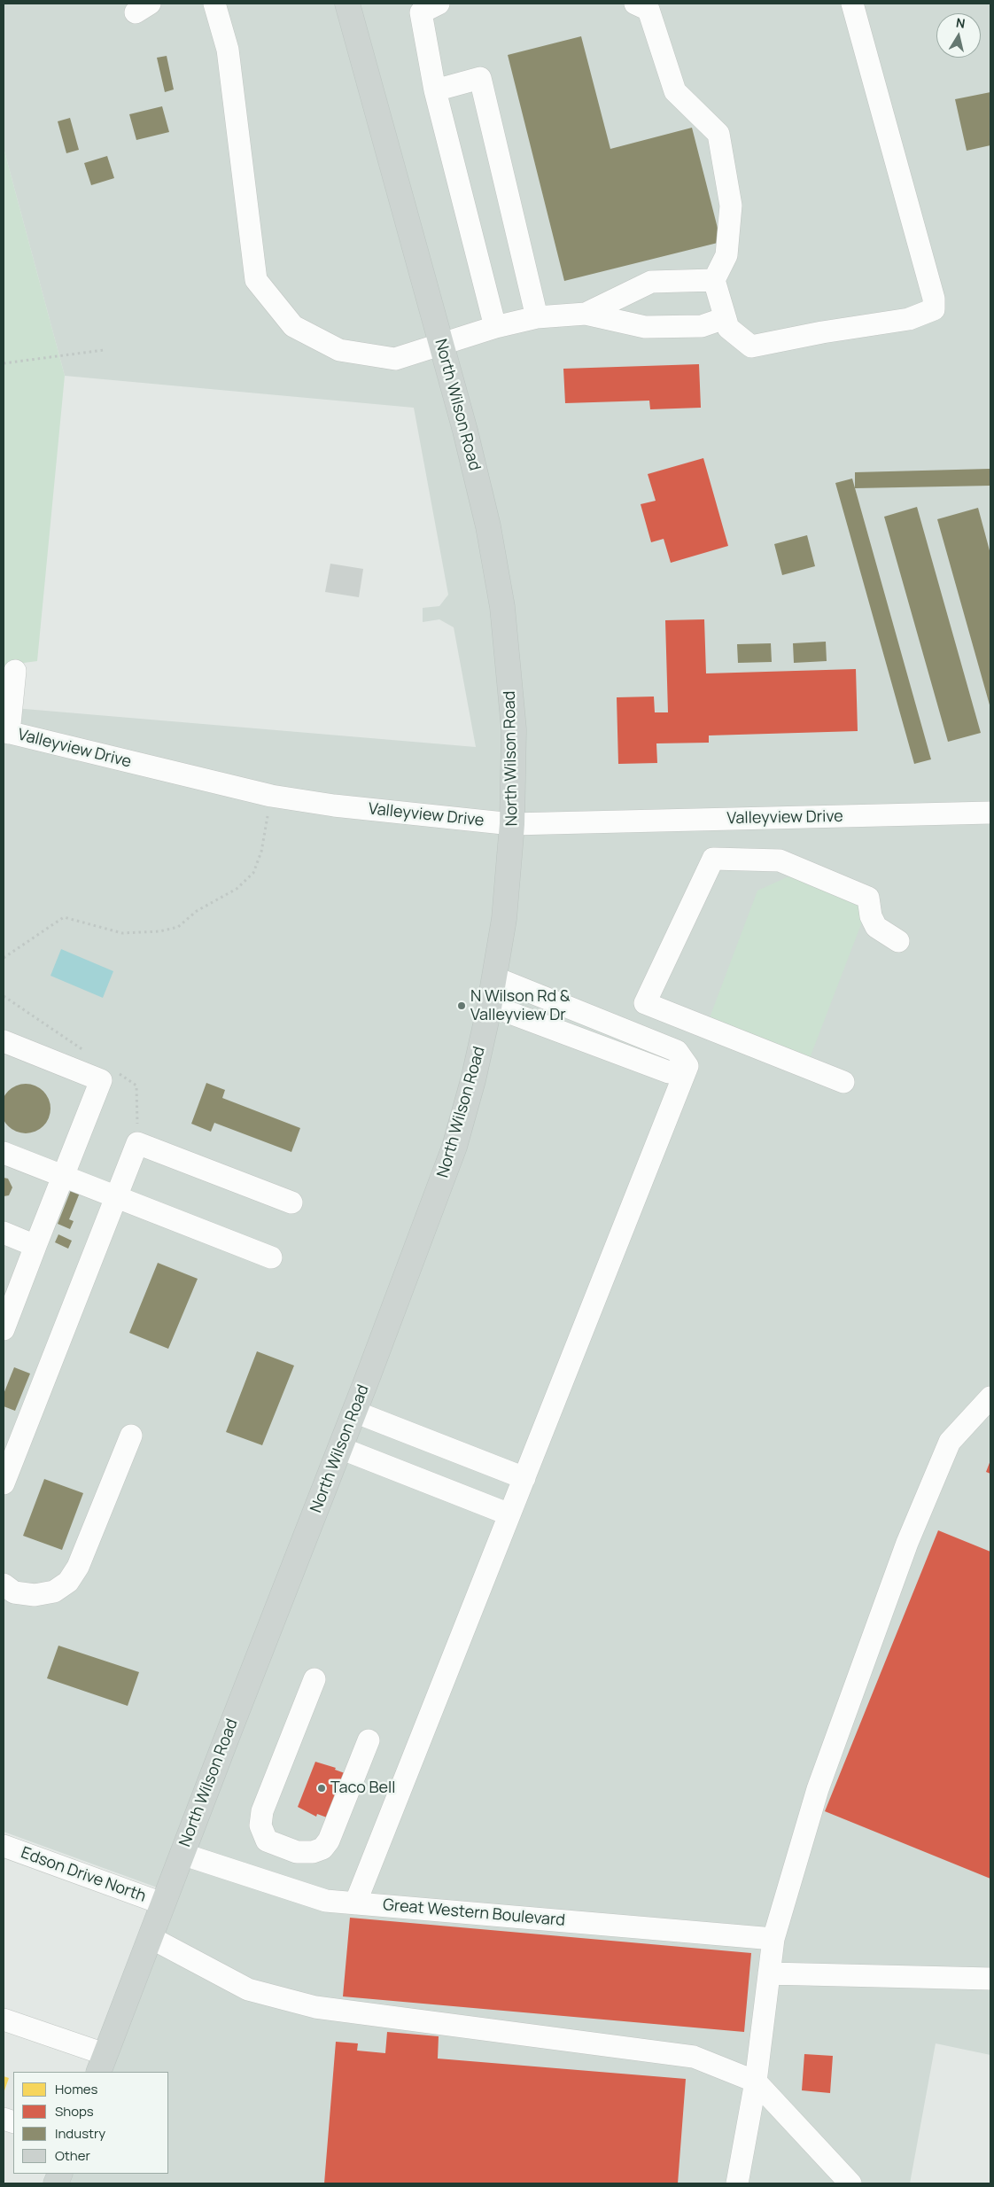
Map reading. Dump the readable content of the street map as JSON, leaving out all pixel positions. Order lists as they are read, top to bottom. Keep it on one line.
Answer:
{"streets":{"main road":["North Wilson Road"],"street":["Valleyview Drive","Edson Drive North","Great Western Boulevard"]},"crossings":[["North Wilson Road","Valleyview Drive"],["North Wilson Road","Edson Drive North"],["North Wilson Road","Great Western Boulevard"]],"places":["N Wilson Rd & Valleyview Dr","Taco Bell"],"legend":["Homes","Shops","Industry","Other"],"north":"top"}
